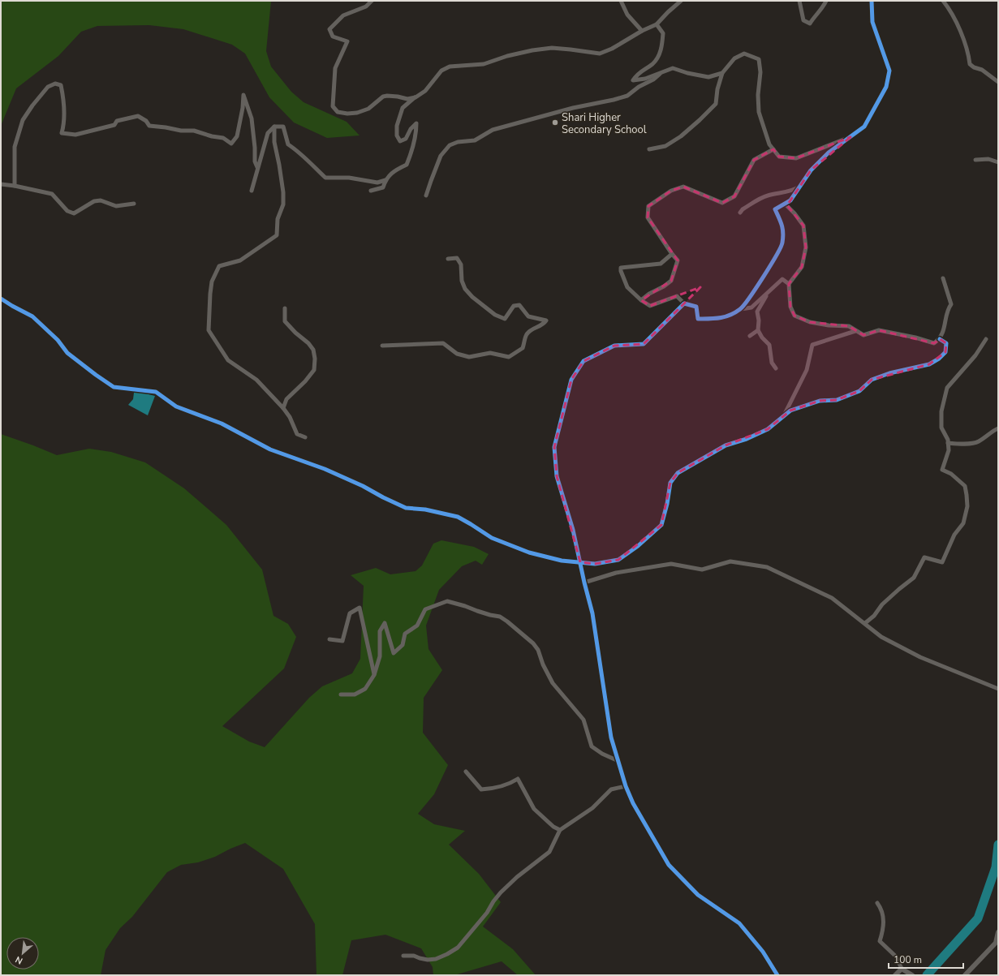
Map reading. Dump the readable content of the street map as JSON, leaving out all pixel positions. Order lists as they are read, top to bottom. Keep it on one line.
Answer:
{"places":["Shari Higher Secondary School"],"scale_bar":"100 m","north":"bottom left"}
